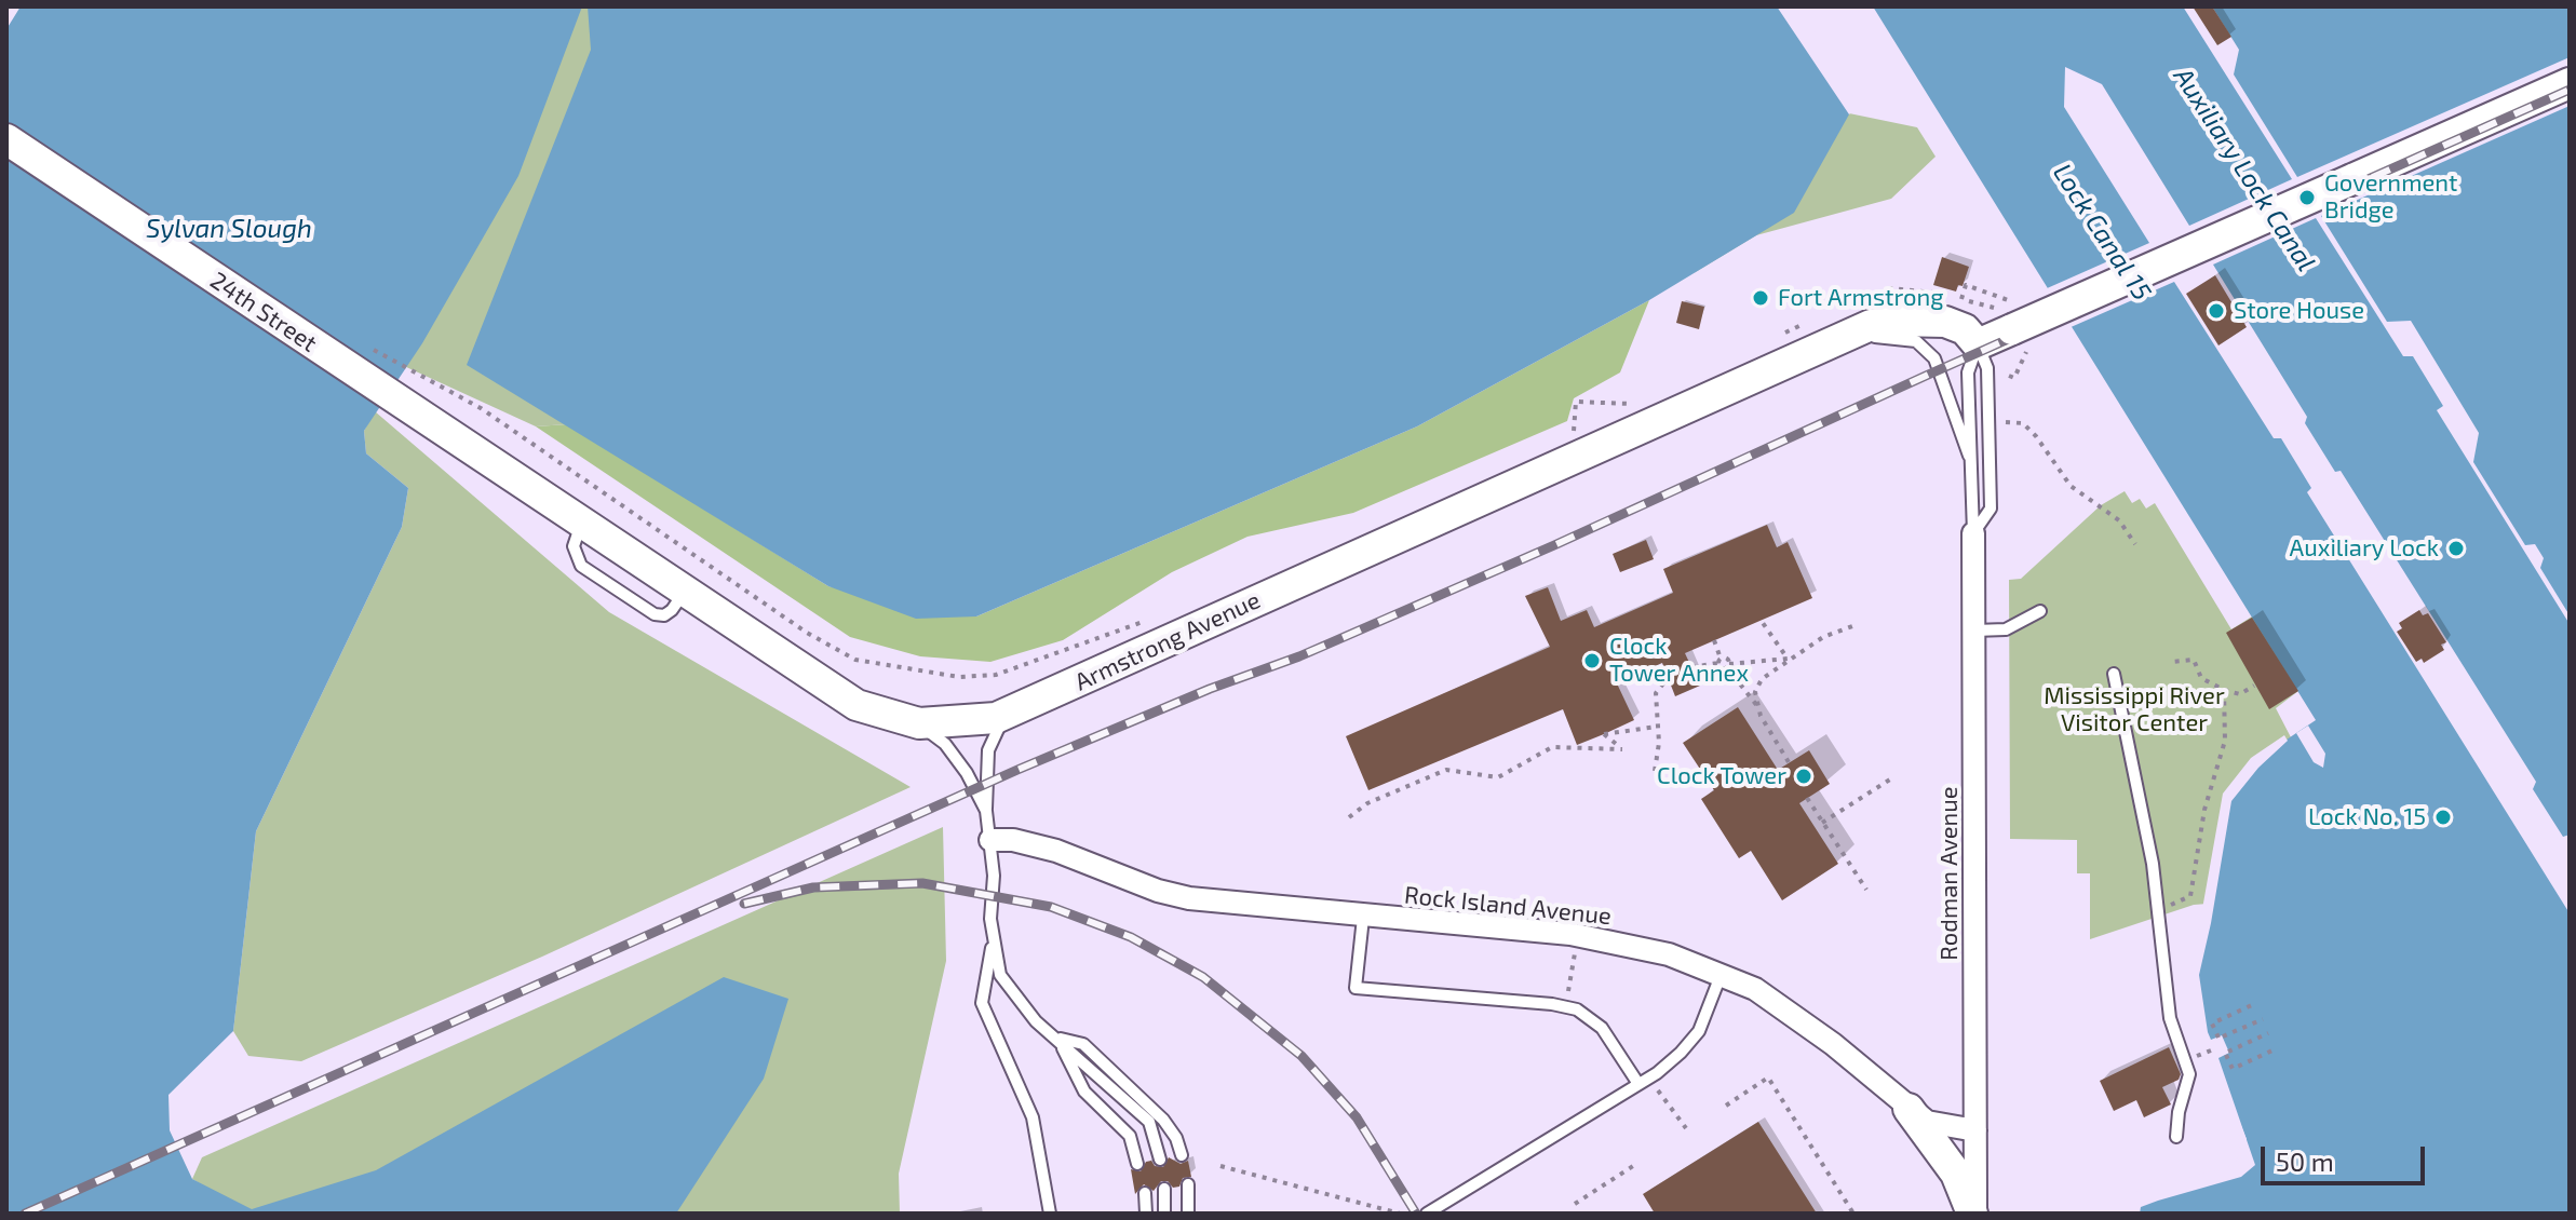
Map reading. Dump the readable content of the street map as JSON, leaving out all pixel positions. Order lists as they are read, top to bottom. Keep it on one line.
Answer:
{"streets":{"street":["24th Street","Armstrong Avenue","Rodman Avenue","Rock Island Avenue"]},"crossings":[["24th Street","Armstrong Avenue"],["Armstrong Avenue","Rodman Avenue"],["Rodman Avenue","Rock Island Avenue"]],"water":["Auxiliary Lock Canal","Sylvan Slough","Lock Canal 15"],"parks":["Mississippi River Visitor Center"],"places":["Government Bridge","Fort Armstrong","Store House","Auxiliary Lock","Clock Tower Annex","Clock Tower","Lock No. 15"],"scale_bar":"50 m"}
